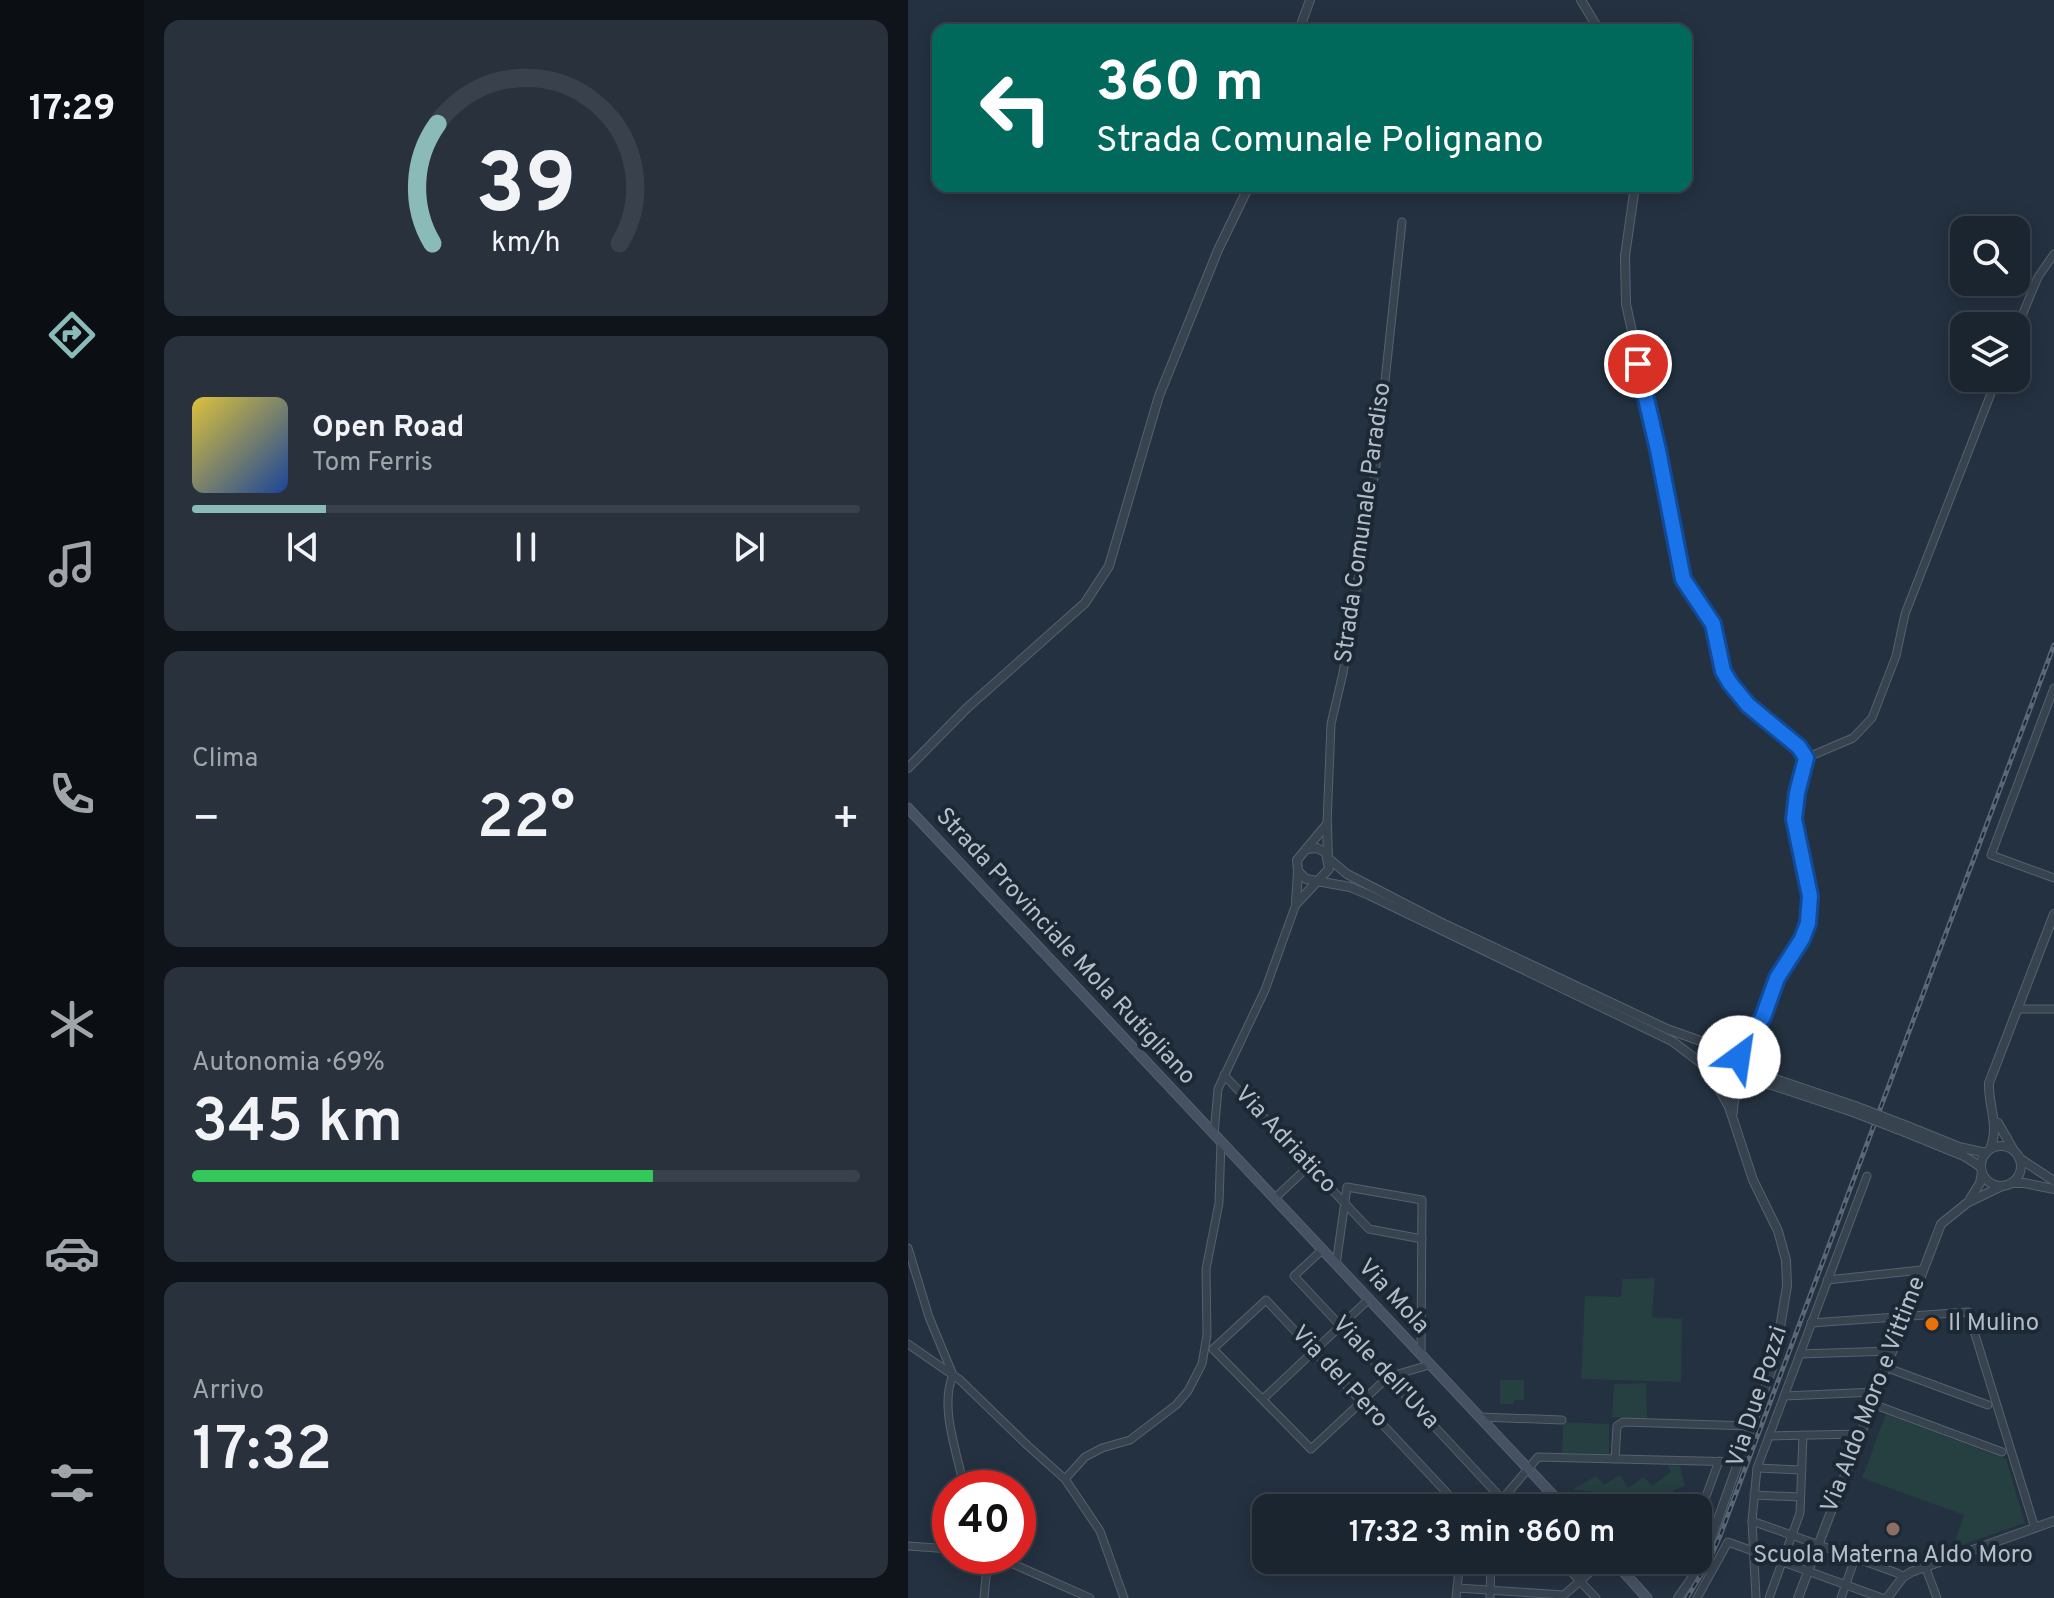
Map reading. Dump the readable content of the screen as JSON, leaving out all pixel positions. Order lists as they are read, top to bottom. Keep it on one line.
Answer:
{"streets":{"main road":["Strada Provinciale Mola Rutigliano","Via Mola"],"street":["Strada Comunale Paradiso","Via Adriatico","Viale dell'Uva","Via del Pero","Via Aldo Moro e Vittime","Via Due Pozzi"]},"crossings":[["Strada Provinciale Mola Rutigliano","Via Mola"],["Via Mola","Viale dell'Uva"]],"places":["Il Mulino","Scuola Materna Aldo Moro"],"page":{"tabs":"17:29","turn":["360 m","Strada Comunale Polignano"],"song":["Open Road","Tom Ferris"],"tile":["Clima",["Autonomia · 69%","345 km"],["Arrivo","17:32"]],"heat":["−","22°","+"],"limit":"40","trip":"17:32 · 3 min · 860 m","gauge":["39","km/h"]}}
